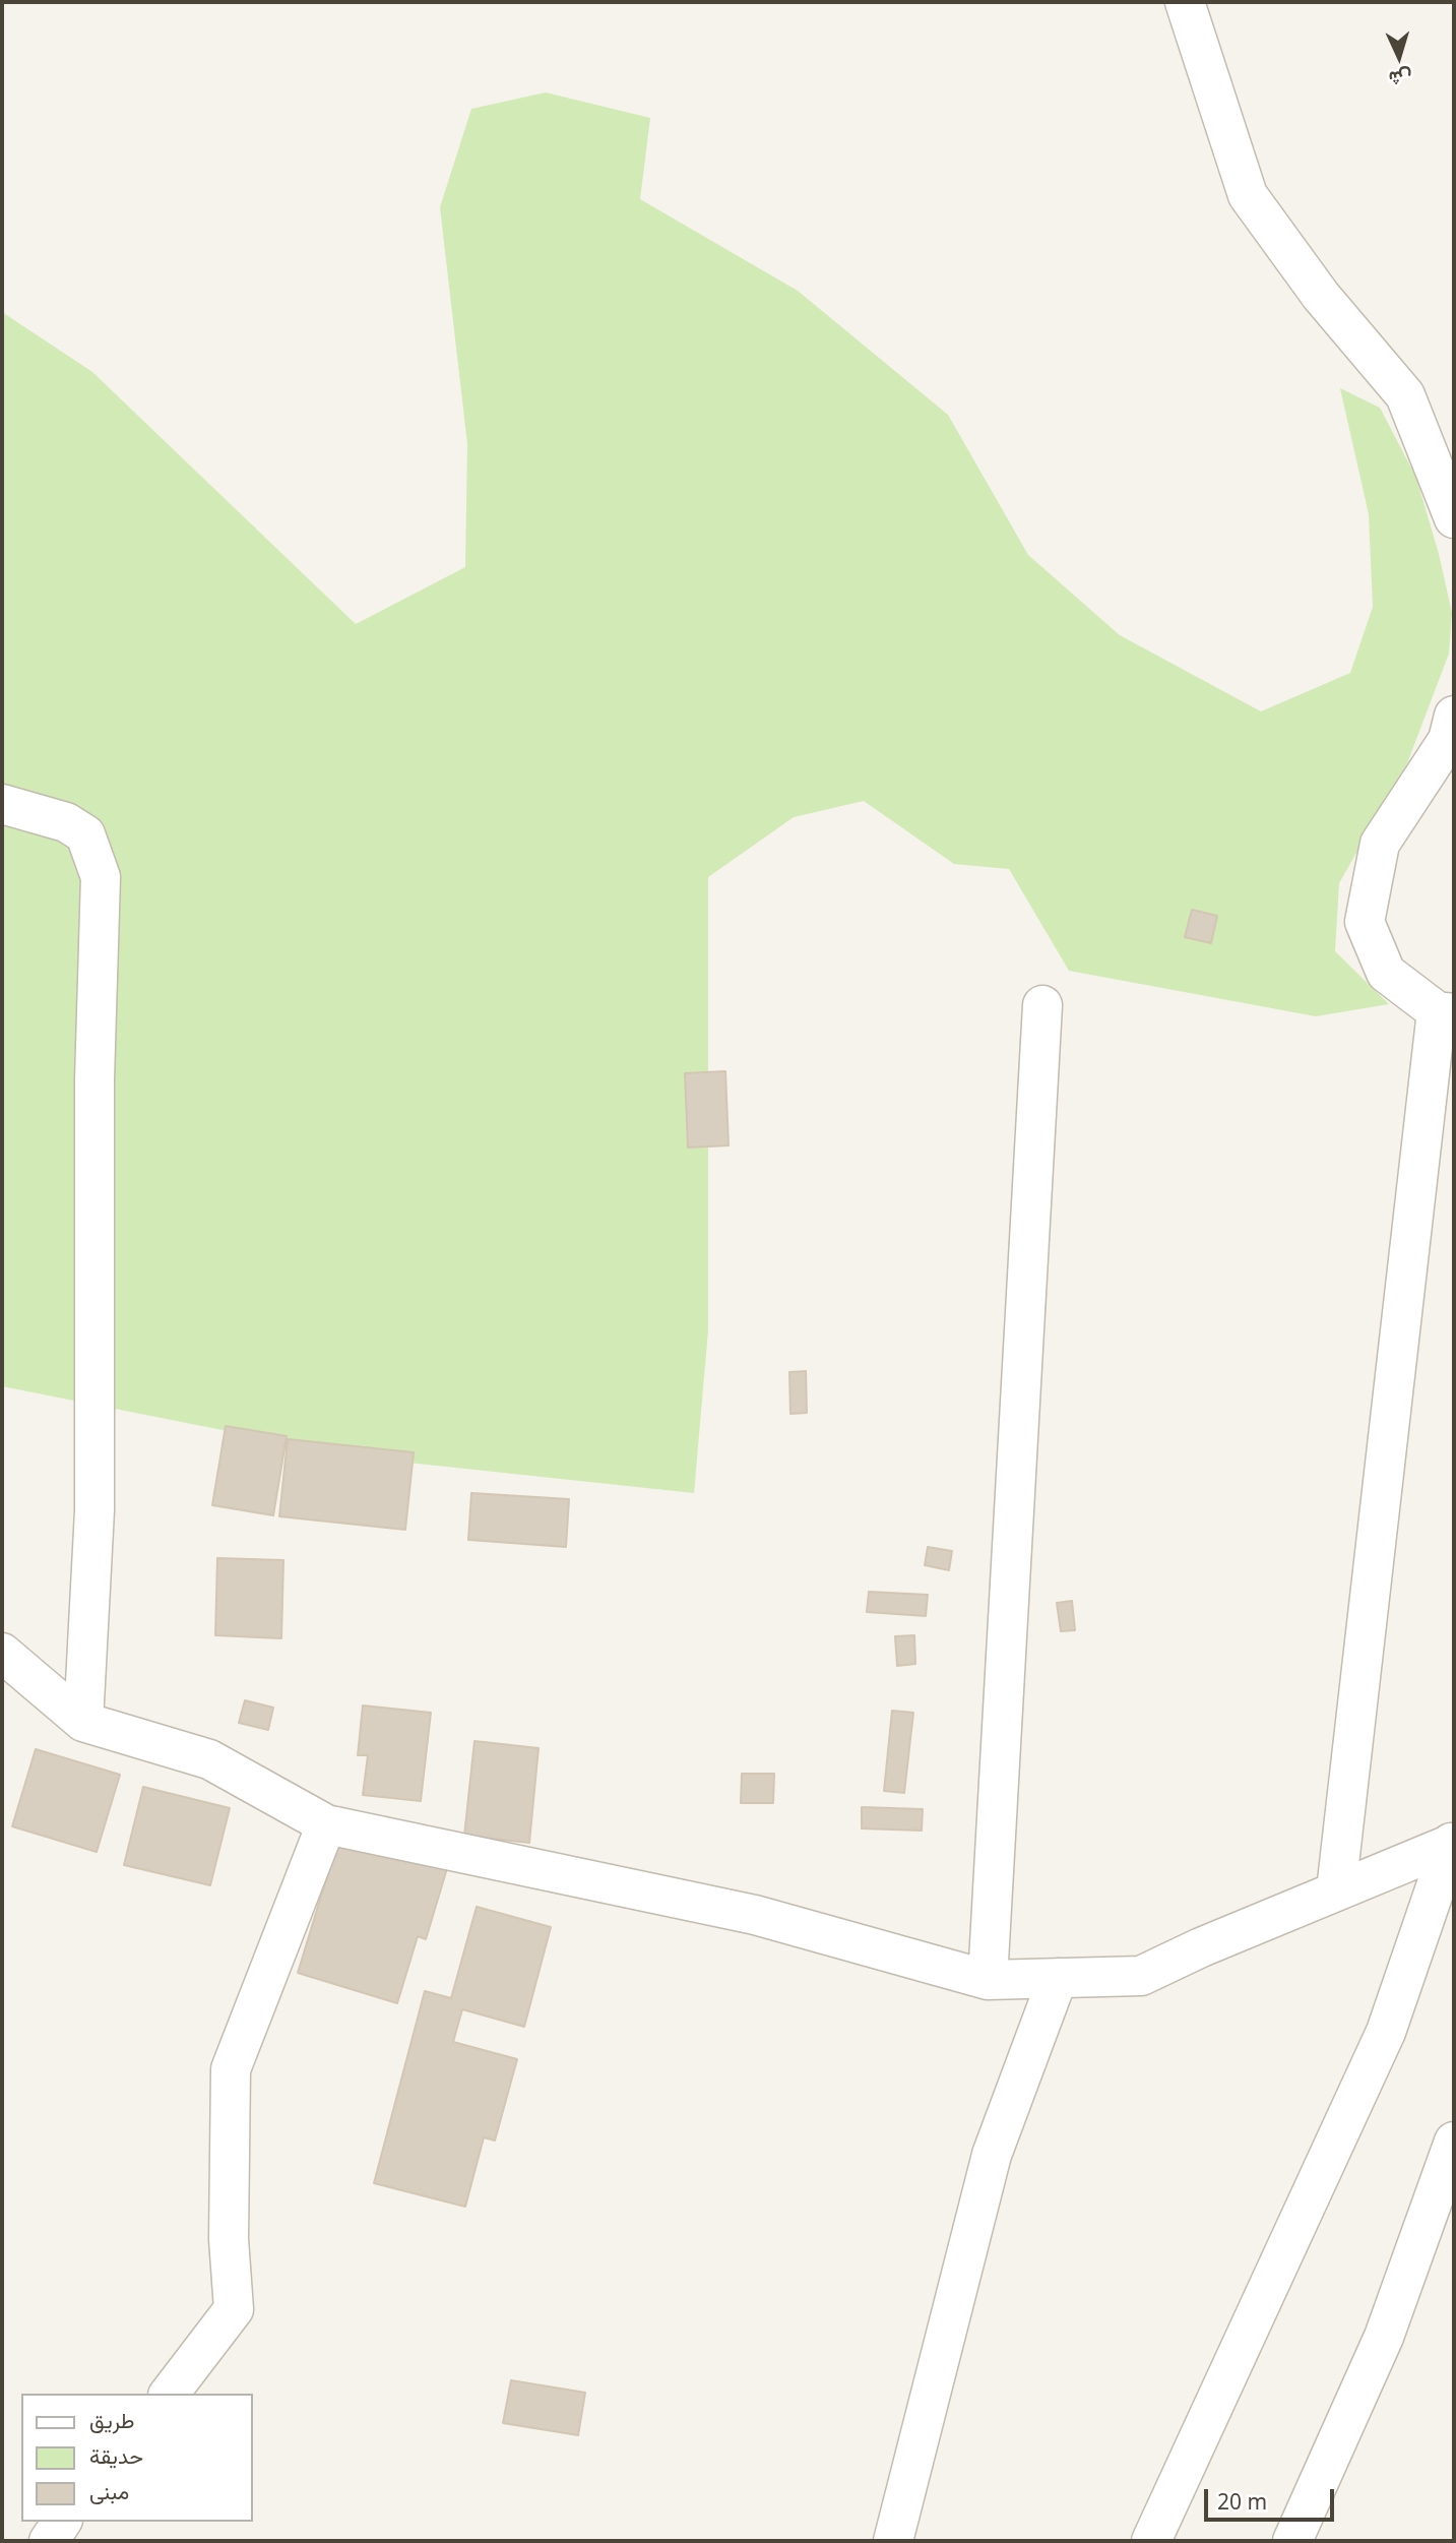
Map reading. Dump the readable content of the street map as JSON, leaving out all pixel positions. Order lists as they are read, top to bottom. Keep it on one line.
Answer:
{"legend":["طريق","حديقة","مبنى"],"scale_bar":"20 m","north":"bottom"}
